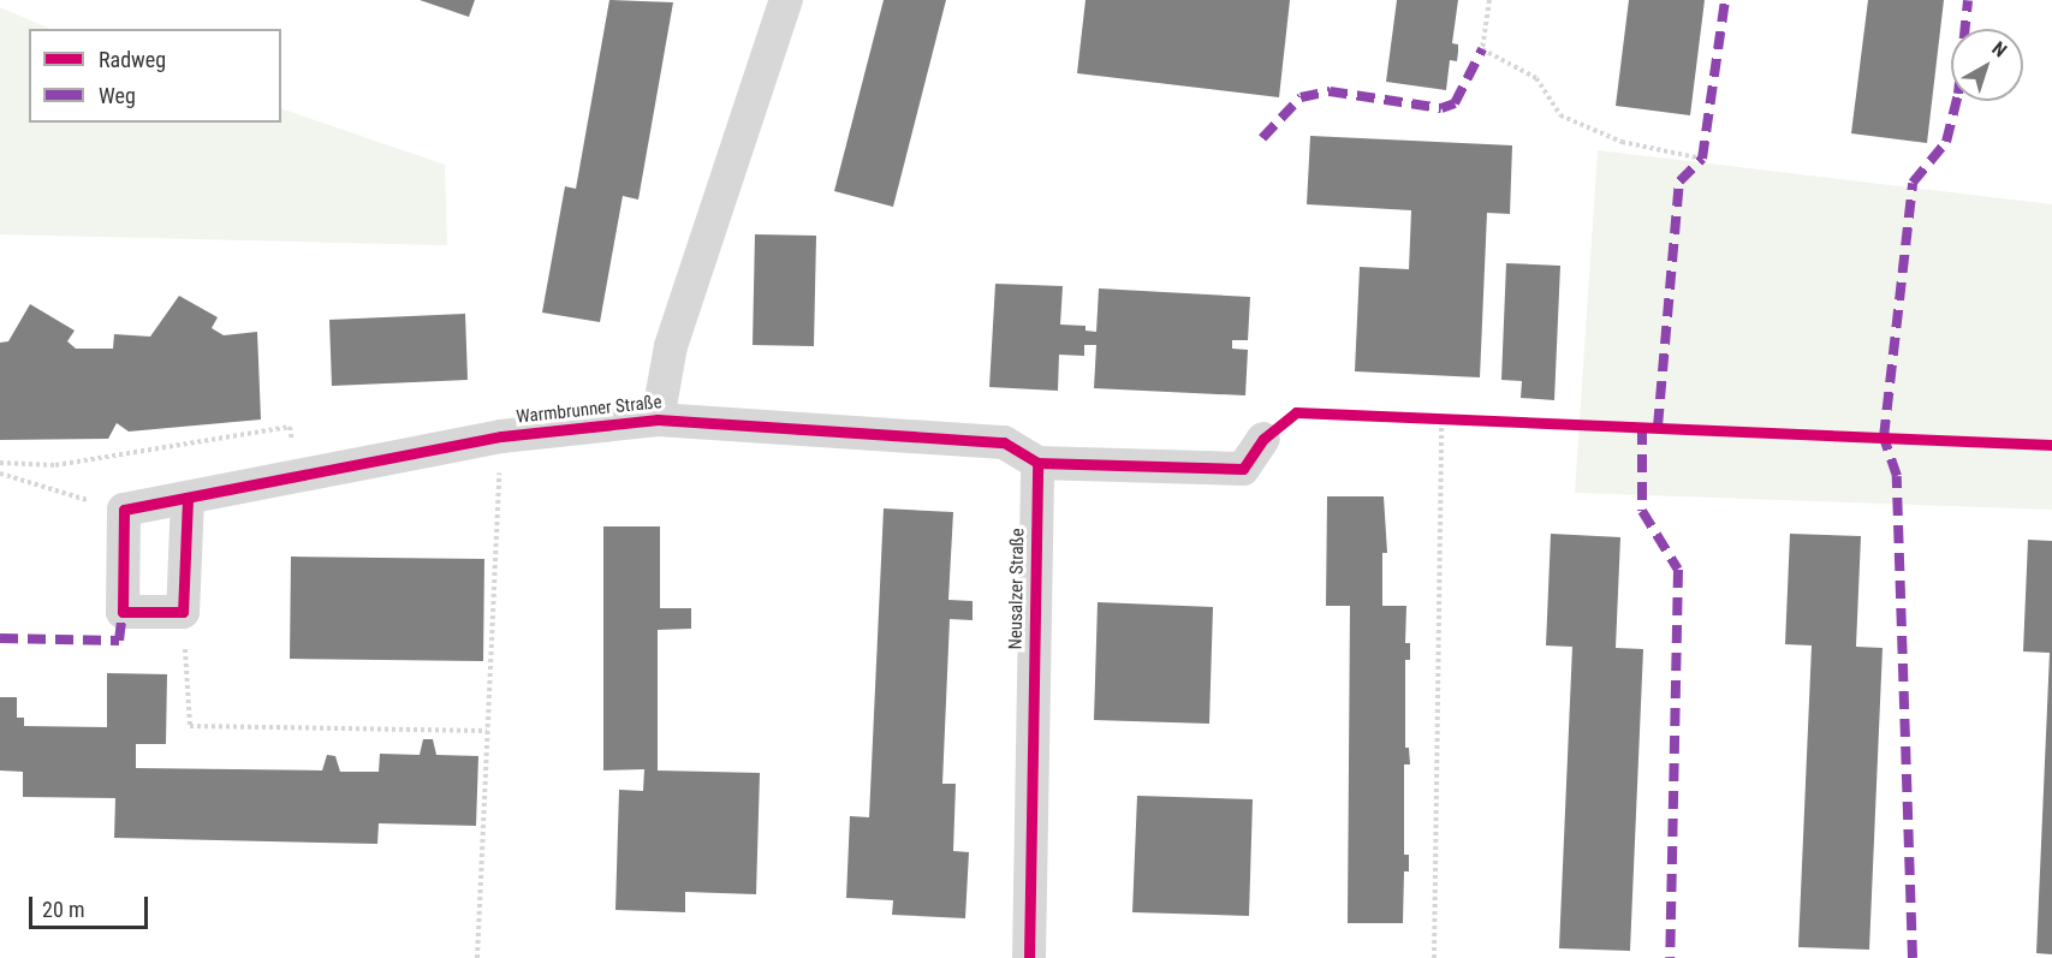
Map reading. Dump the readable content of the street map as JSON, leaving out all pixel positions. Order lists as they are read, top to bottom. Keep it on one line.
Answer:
{"streets":{"street":["Warmbrunner Straße","Neusalzer Straße"]},"crossings":[["Warmbrunner Straße","Neusalzer Straße"]],"legend":["Radweg","Weg"],"scale_bar":"20 m","north":"top right"}
